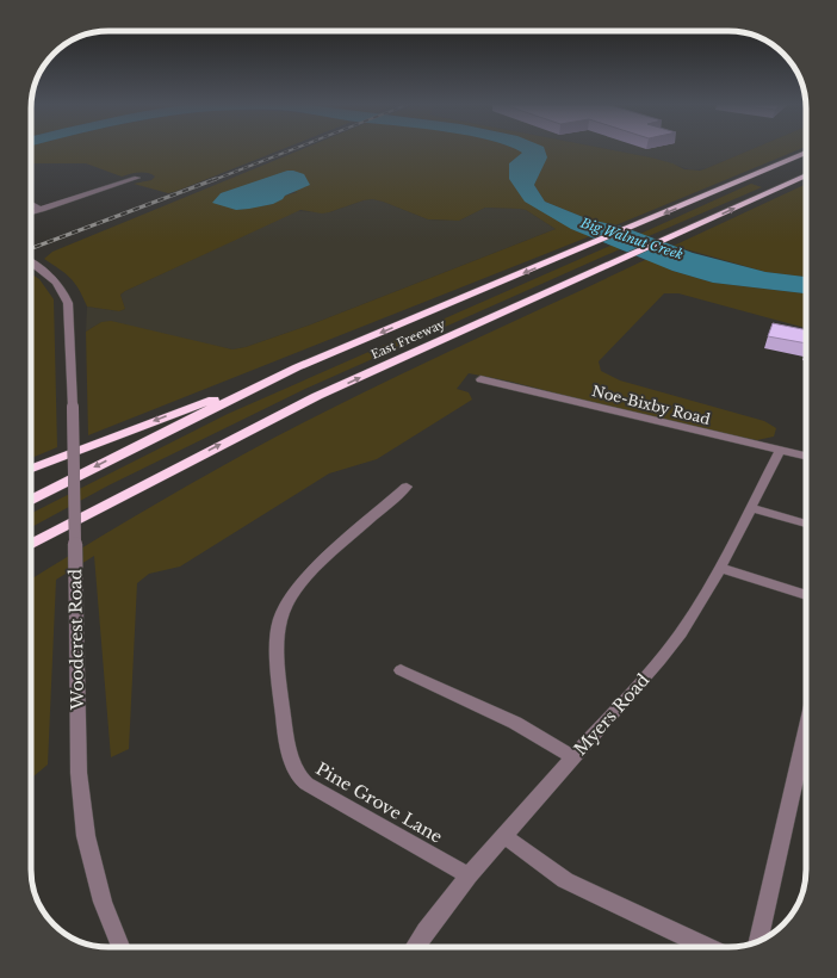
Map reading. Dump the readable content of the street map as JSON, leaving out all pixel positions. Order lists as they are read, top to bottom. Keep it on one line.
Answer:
{"streets":{"highway":["East Freeway"],"street":["Noe-Bixby Road","Woodcrest Road","Myers Road","Pine Grove Lane"]},"crossings":[["Noe-Bixby Road","Myers Road"],["Myers Road","Pine Grove Lane"]],"water":["Big Walnut Creek"]}
